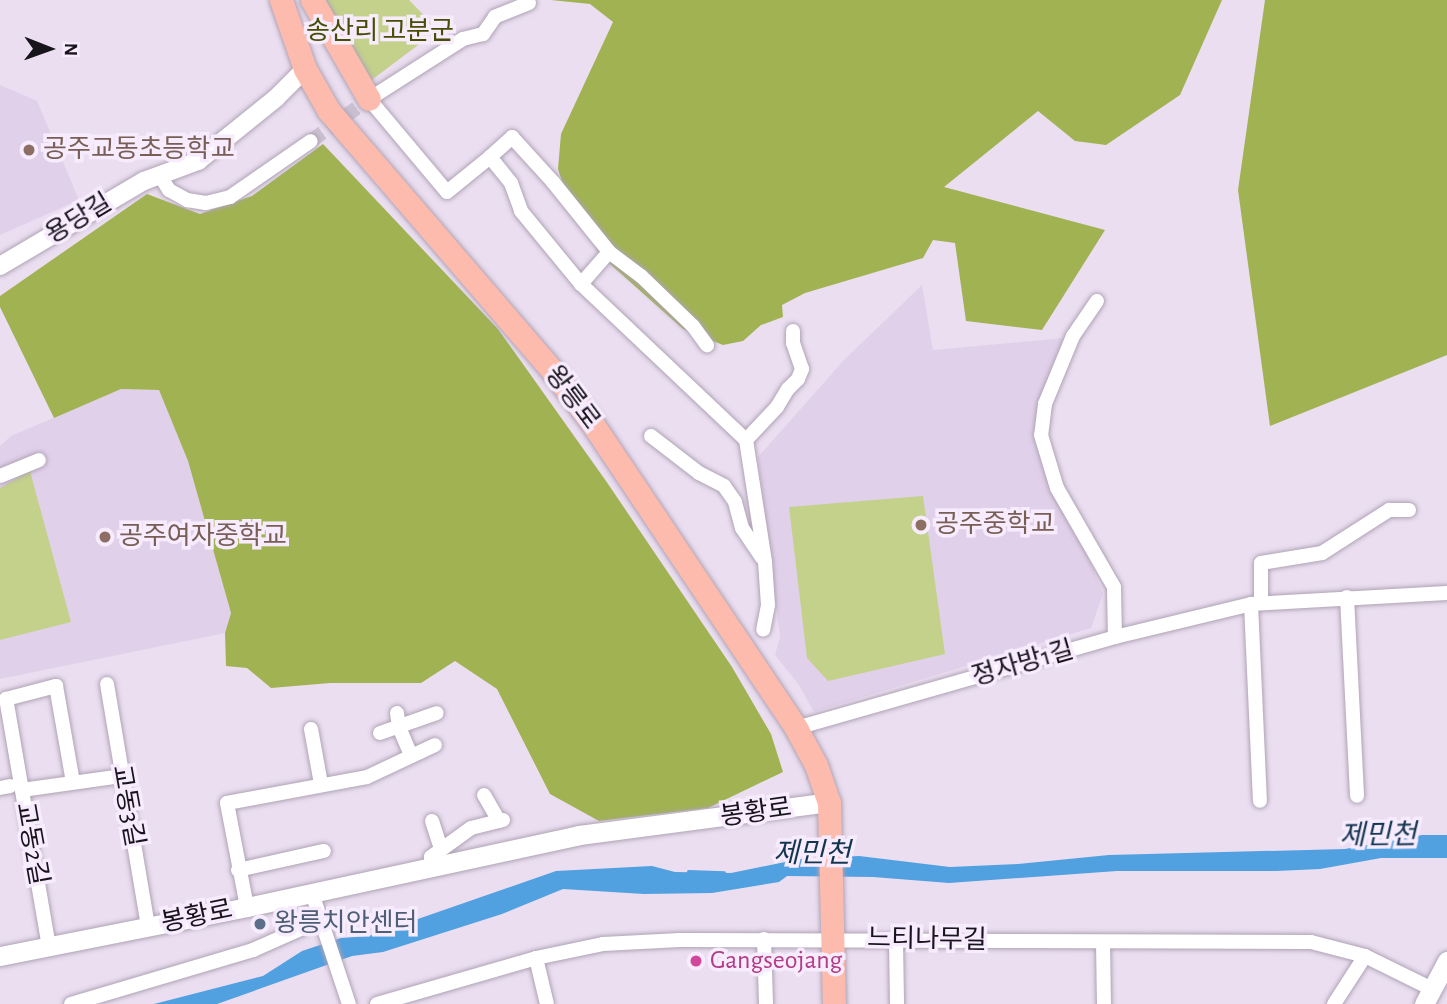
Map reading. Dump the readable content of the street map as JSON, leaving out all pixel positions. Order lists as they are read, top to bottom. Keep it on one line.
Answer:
{"streets":{"main road":["왕릉로","봉황로"],"street":["용당길","정자방1길","교동3길","교동2길","느티나무길"]},"crossings":[["용당길","왕릉로"],["왕릉로","정자방1길"],["왕릉로","봉황로"],["왕릉로","느티나무길"],["교동3길","봉황로"],["봉황로","교동2길"]],"water":["제민천"],"parks":["송산리 고분군"],"places":["공주교동초등학교","공주중학교","공주여자중학교","왕릉치안센터","Gangseojang"],"north":"right"}
